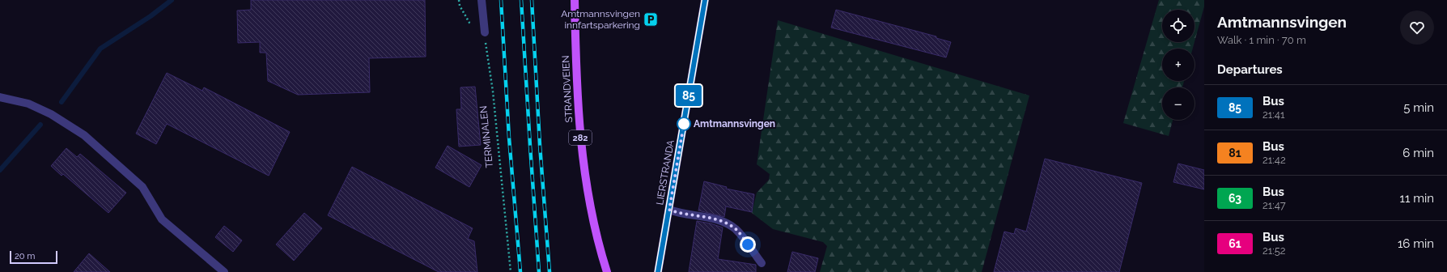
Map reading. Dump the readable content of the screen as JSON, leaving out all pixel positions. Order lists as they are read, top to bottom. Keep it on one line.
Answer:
{"streets":{"main road":["STRANDVEIEN","282"],"street":["LIERSTRANDA"],"path":["TERMINALEN"]},"places":{"parking":["Amtmannsvingen innfartsparkering"],"other":["Amtmannsvingen"]},"lines":["bus line 85"],"scale_bar":"20 m","page":{"on_map":"85","heading":[["Amtmannsvingen","Walk · 1 min · 70 m"],"Departures"],"map_buttons":["+","−"],"list":[{"mark":"85","name":"Bus","note":"21:41","value":"5 min"},{"mark":"81","name":"Bus","note":"21:42","value":"6 min"},{"mark":"63","name":"Bus","note":"21:47","value":"11 min"},{"mark":"61","name":"Bus","note":"21:52","value":"16 min"}],"scale":"20 m"}}
